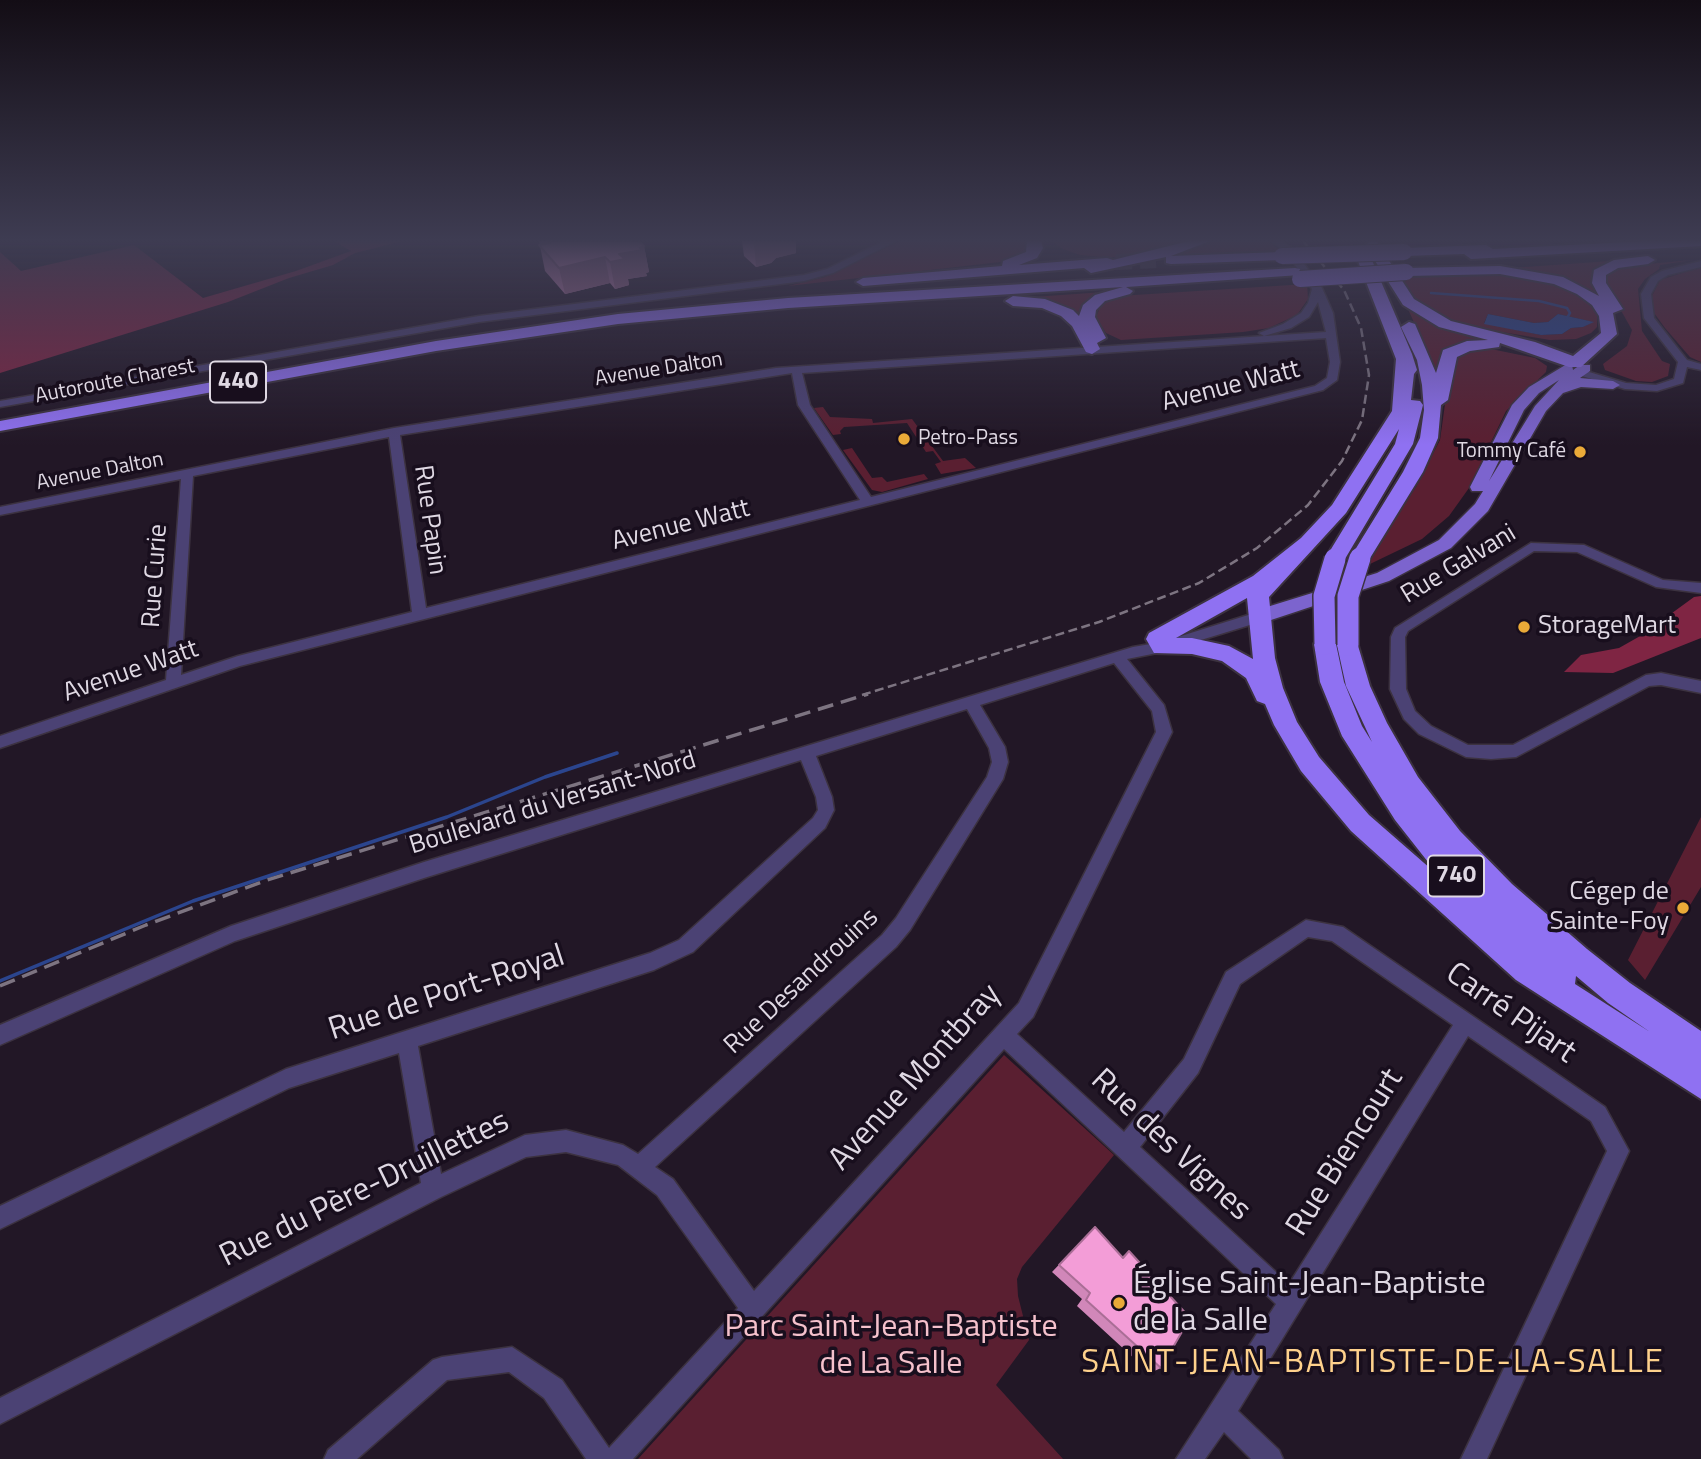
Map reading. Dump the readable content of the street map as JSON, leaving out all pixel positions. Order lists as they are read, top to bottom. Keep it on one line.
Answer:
{"streets":{"highway":["Autoroute Charest","440","740"],"main road":["Boulevard du Versant-Nord"],"street":["Avenue Dalton","Avenue Watt","Rue Papin","Rue Galvani","Rue Curie","Rue Desandrouins","Rue de Port-Royal","Carré Pijart","Avenue Montbray","Rue des Vignes","Rue Biencourt","Rue du Père-Druillettes"]},"crossings":[["Avenue Dalton","Avenue Watt"],["Avenue Dalton","Rue Papin"],["Avenue Dalton","Rue Curie"],["Avenue Watt","Rue Papin"],["Avenue Watt","Rue Curie"],["Boulevard du Versant-Nord","Rue Desandrouins"],["Boulevard du Versant-Nord","Rue de Port-Royal"],["Boulevard du Versant-Nord","Avenue Montbray"],["Rue Desandrouins","Rue du Père-Druillettes"],["Carré Pijart","Rue des Vignes"],["Carré Pijart","Rue Biencourt"],["Avenue Montbray","Rue des Vignes"],["Avenue Montbray","Rue du Père-Druillettes"],["Rue des Vignes","Rue Biencourt"]],"districts":["SAINT-JEAN-BAPTISTE-DE-LA-SALLE"],"parks":["Parc Saint-Jean-Baptiste de La Salle"],"places":["Petro-Pass","Tommy Café","StorageMart","Cégep de Sainte-Foy","Église Saint-Jean-Baptiste de la Salle"]}
